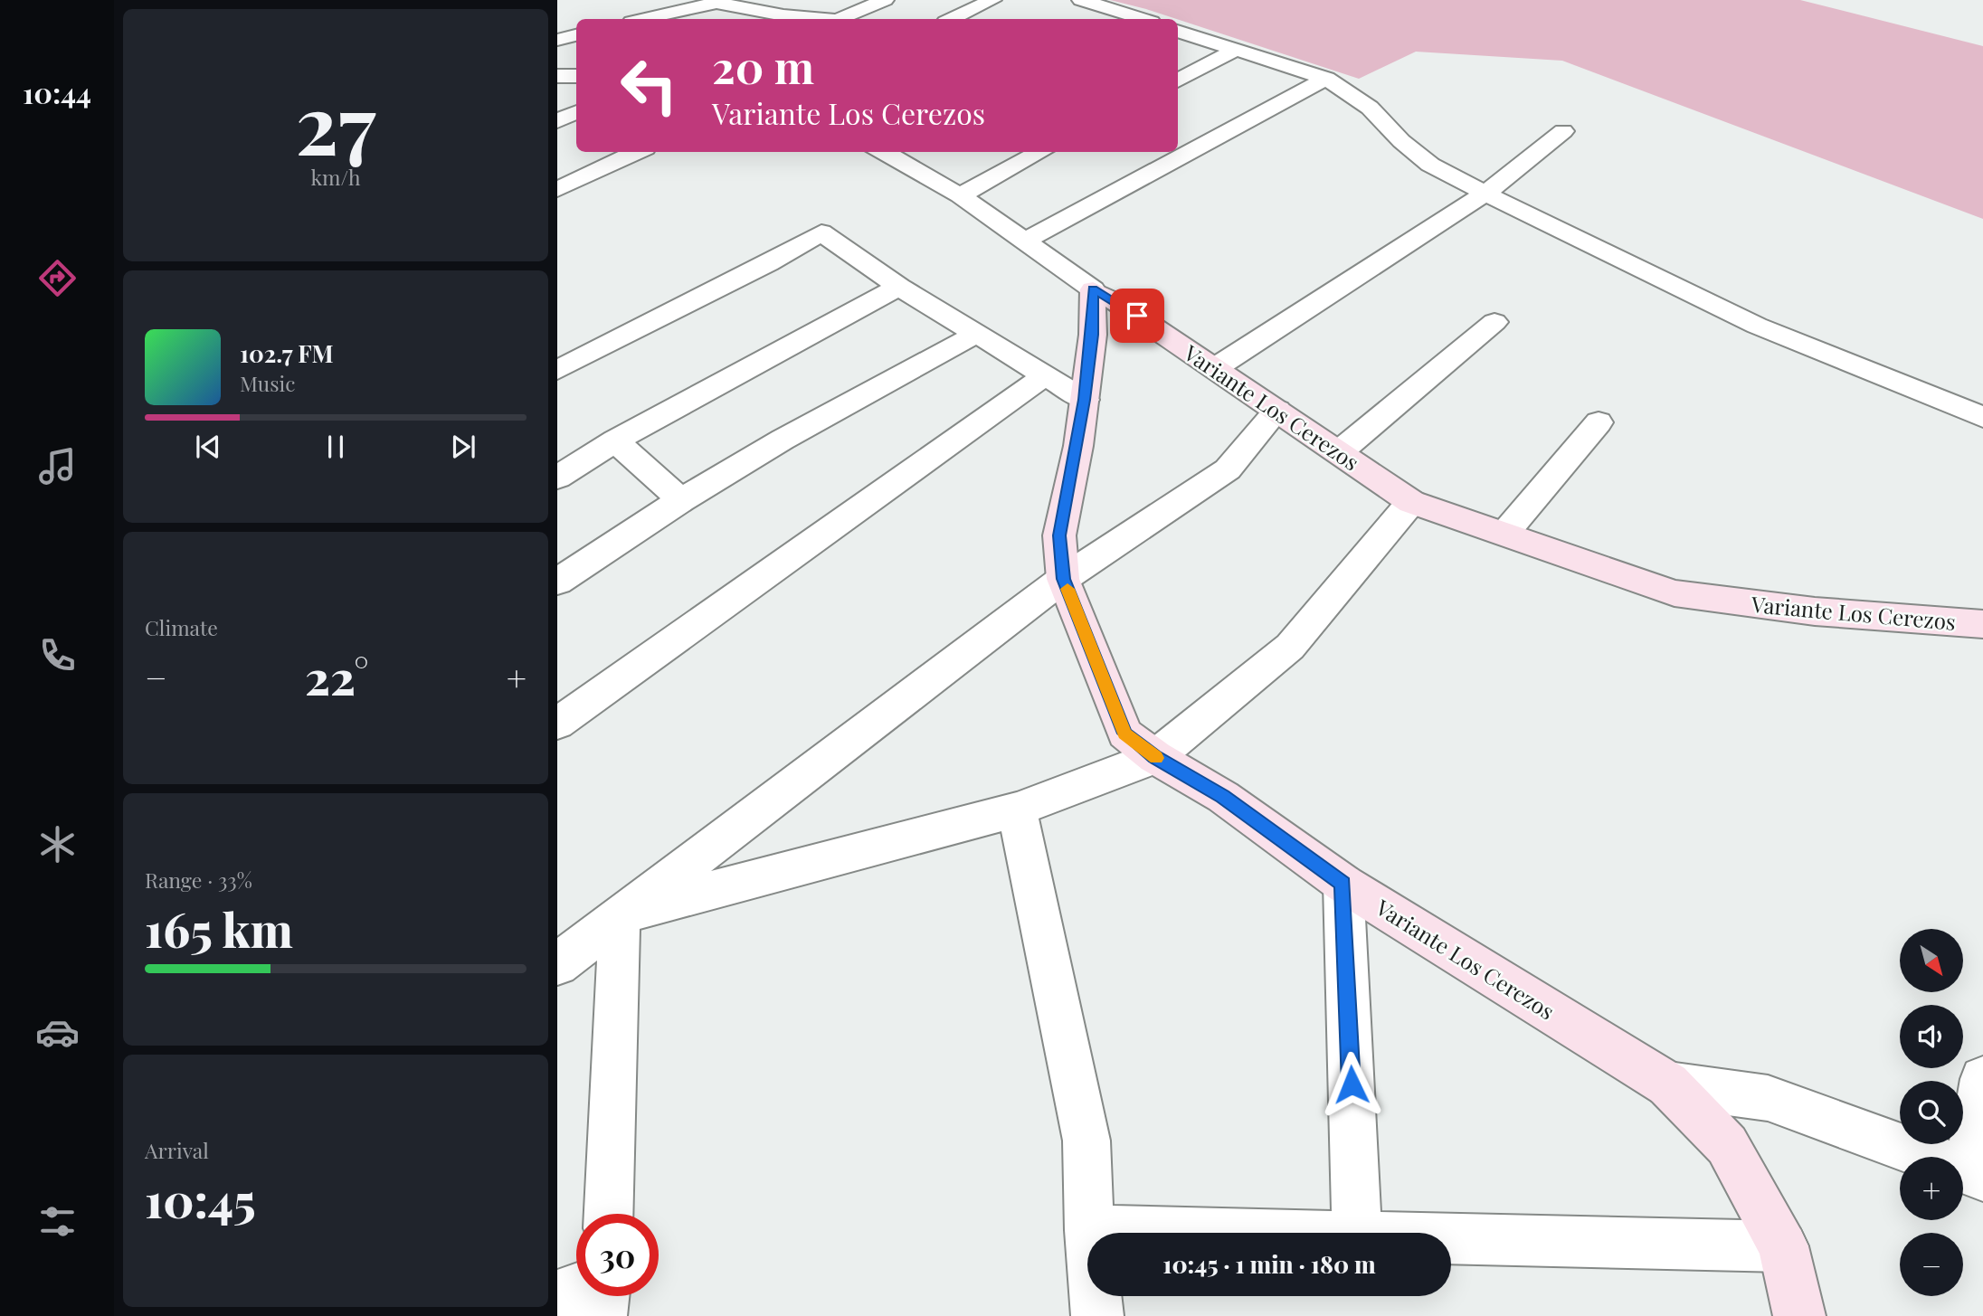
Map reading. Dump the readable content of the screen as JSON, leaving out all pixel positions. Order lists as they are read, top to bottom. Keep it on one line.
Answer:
{"streets":{"street":["Variante Los Cerezos"]},"north":"bottom right","page":{"tabs":"10:44","tile":[["27","km/h"],"Climate",["Range · 33%","165 km"],["Arrival","10:45"]],"turn":["20 m","Variante Los Cerezos"],"song":["102.7 FM","Music"],"heat":["−","22°","+"],"map_buttons":["+","−"],"limit":"30","trip":"10:45 · 1 min · 180 m"}}
